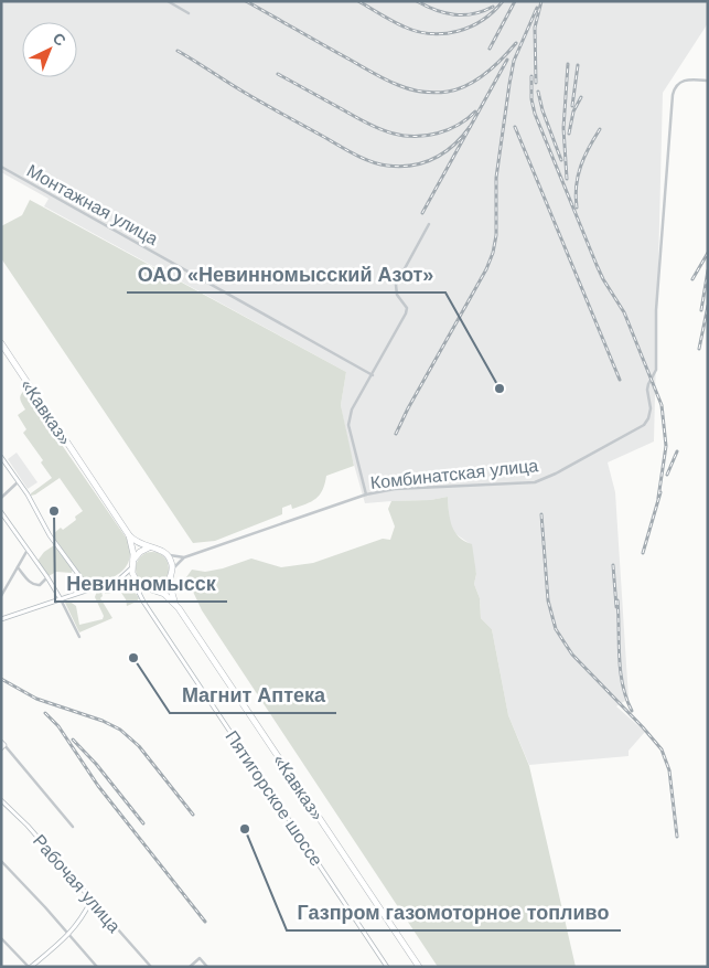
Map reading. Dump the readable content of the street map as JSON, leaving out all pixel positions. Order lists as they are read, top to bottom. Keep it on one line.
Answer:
{"streets":{"highway":["«Кавказ»"],"main road":["Пятигорское шоссе","Рабочая улица"],"street":["Монтажная улица","Комбинатская улица"]},"crossings":[["«Кавказ»","Комбинатская улица"],["«Кавказ»","Пятигорское шоссе"],["Комбинатская улица","Пятигорское шоссе"]],"places":["ОАО «Невинномысский Азот»","Невинномысск","Магнит Аптека","Газпром газомоторное топливо"],"north":"top right"}
